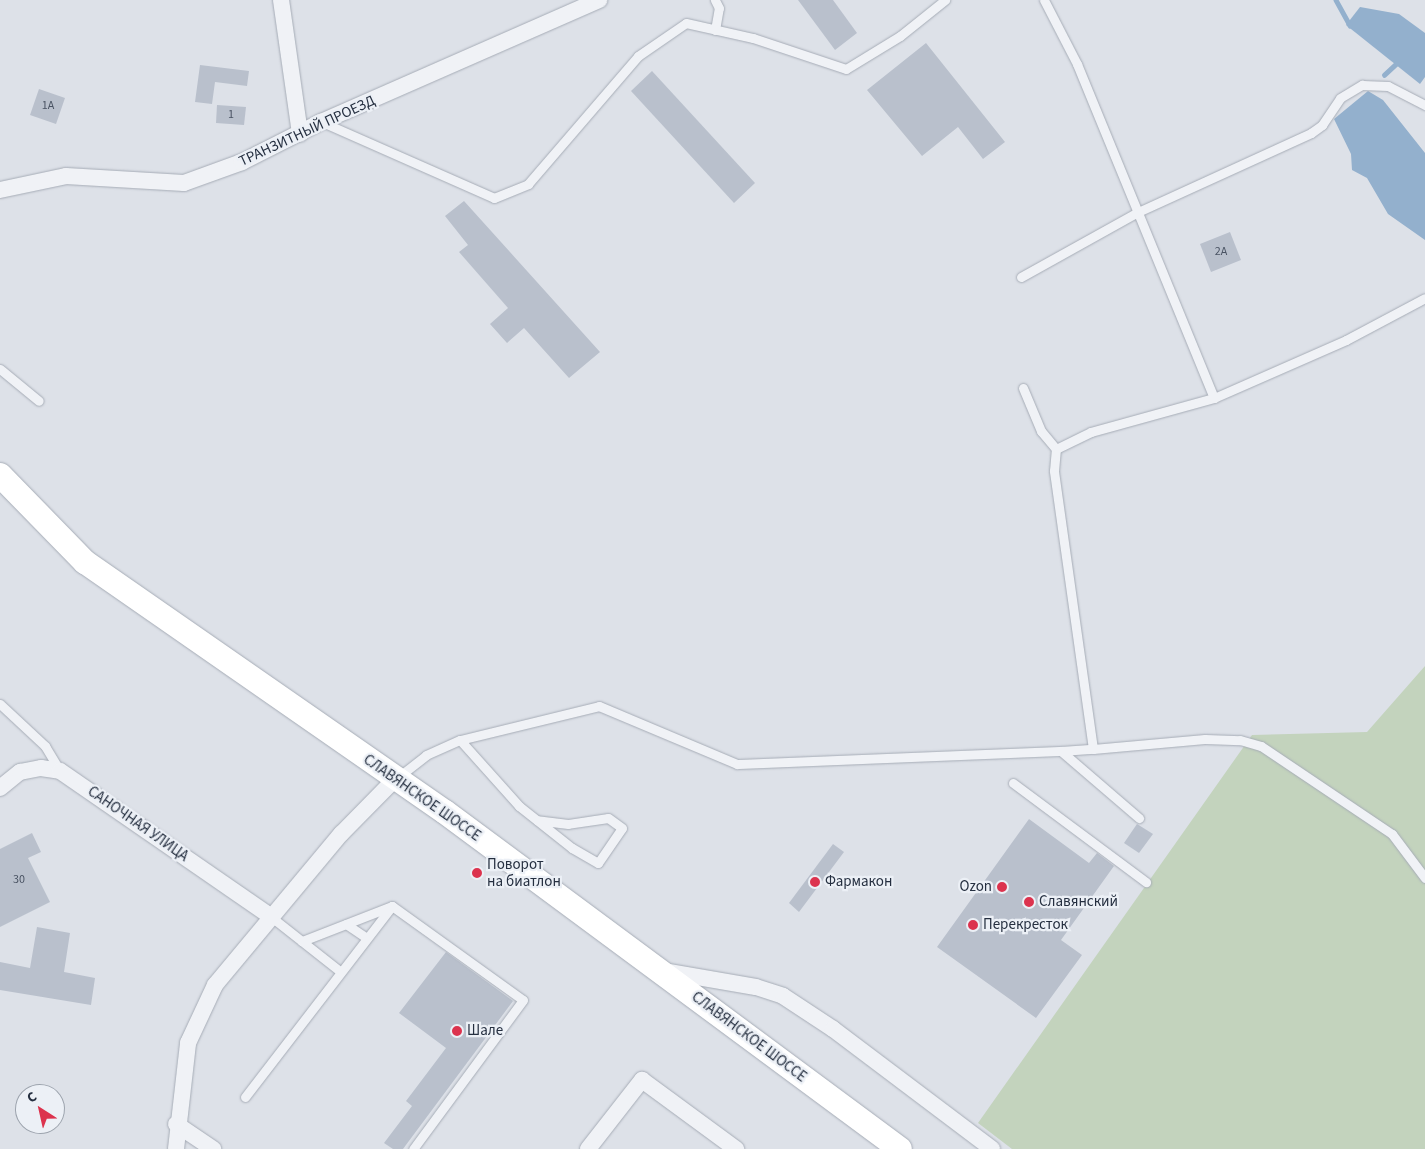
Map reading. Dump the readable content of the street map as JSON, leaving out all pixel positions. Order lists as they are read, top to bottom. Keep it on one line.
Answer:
{"streets":{"main road":["СЛАВЯНСКОЕ ШОССЕ"],"street":["ТРАНЗИТНЫЙ ПРОЕЗД","САНОЧНАЯ УЛИЦА"]},"places":["Поворот на биатлон","Фармакон","Ozon","Славянский","Перекресток","Шале"],"house_numbers":["1А","1","2А","30"],"north":"top left"}
